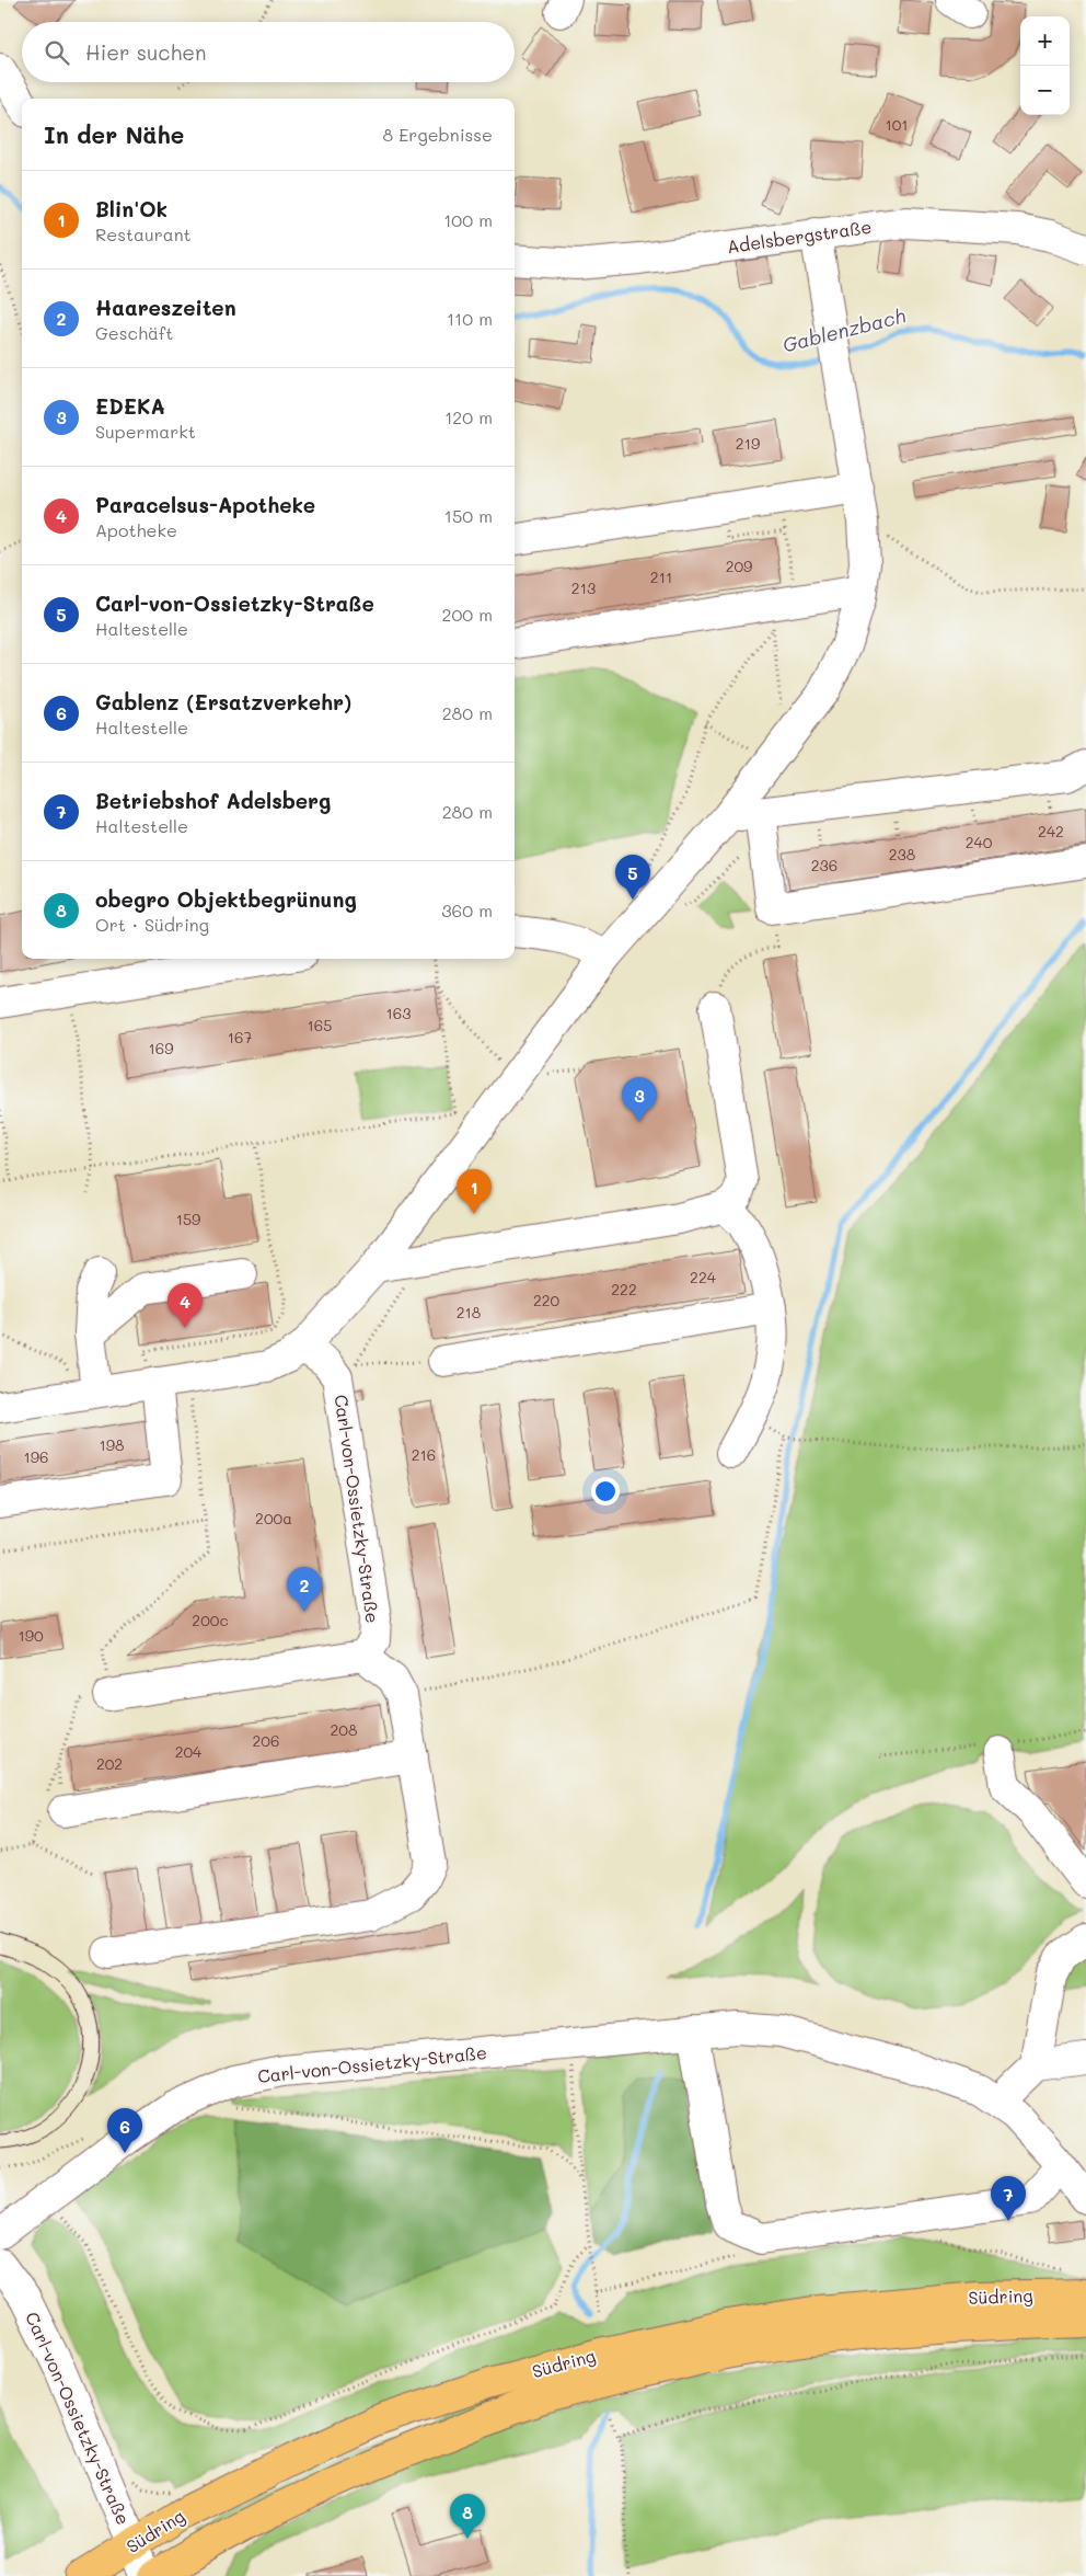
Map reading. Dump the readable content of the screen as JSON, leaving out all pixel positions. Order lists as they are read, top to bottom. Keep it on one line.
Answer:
{"streets":{"main road":["Südring"],"street":["Adelsbergstraße","Carl-von-Ossietzky-Straße"]},"crossings":[["Carl-von-Ossietzky-Straße","Südring"]],"water":["Gablenzbach"],"house_numbers":["101","219","209","211","213","242","240","238","236","163","165","167","169","159","224","222","220","218","198","216","196","200a","200c","190","208","206","204","202"],"page":{"map_buttons":["+","−"],"search":"Hier suchen","heading":["In der Nähe","8 Ergebnisse"],"list":[{"mark":"1","name":"Blin'Ok","note":"Restaurant","value":"100 m"},{"mark":"2","name":"Haareszeiten","note":"Geschäft","value":"110 m"},{"mark":"3","name":"EDEKA","note":"Supermarkt","value":"120 m"},{"mark":"4","name":"Paracelsus-Apotheke","note":"Apotheke","value":"150 m"},{"mark":"5","name":"Carl-von-Ossietzky-Straße","note":"Haltestelle","value":"200 m"},{"mark":"6","name":"Gablenz (Ersatzverkehr)","note":"Haltestelle","value":"280 m"},{"mark":"7","name":"Betriebshof Adelsberg","note":"Haltestelle","value":"280 m"},{"mark":"8","name":"obegro Objektbegrünung","note":"Ort · Südring","value":"360 m"}],"pins":["5","3","1","4","2","6","7","8"]}}
